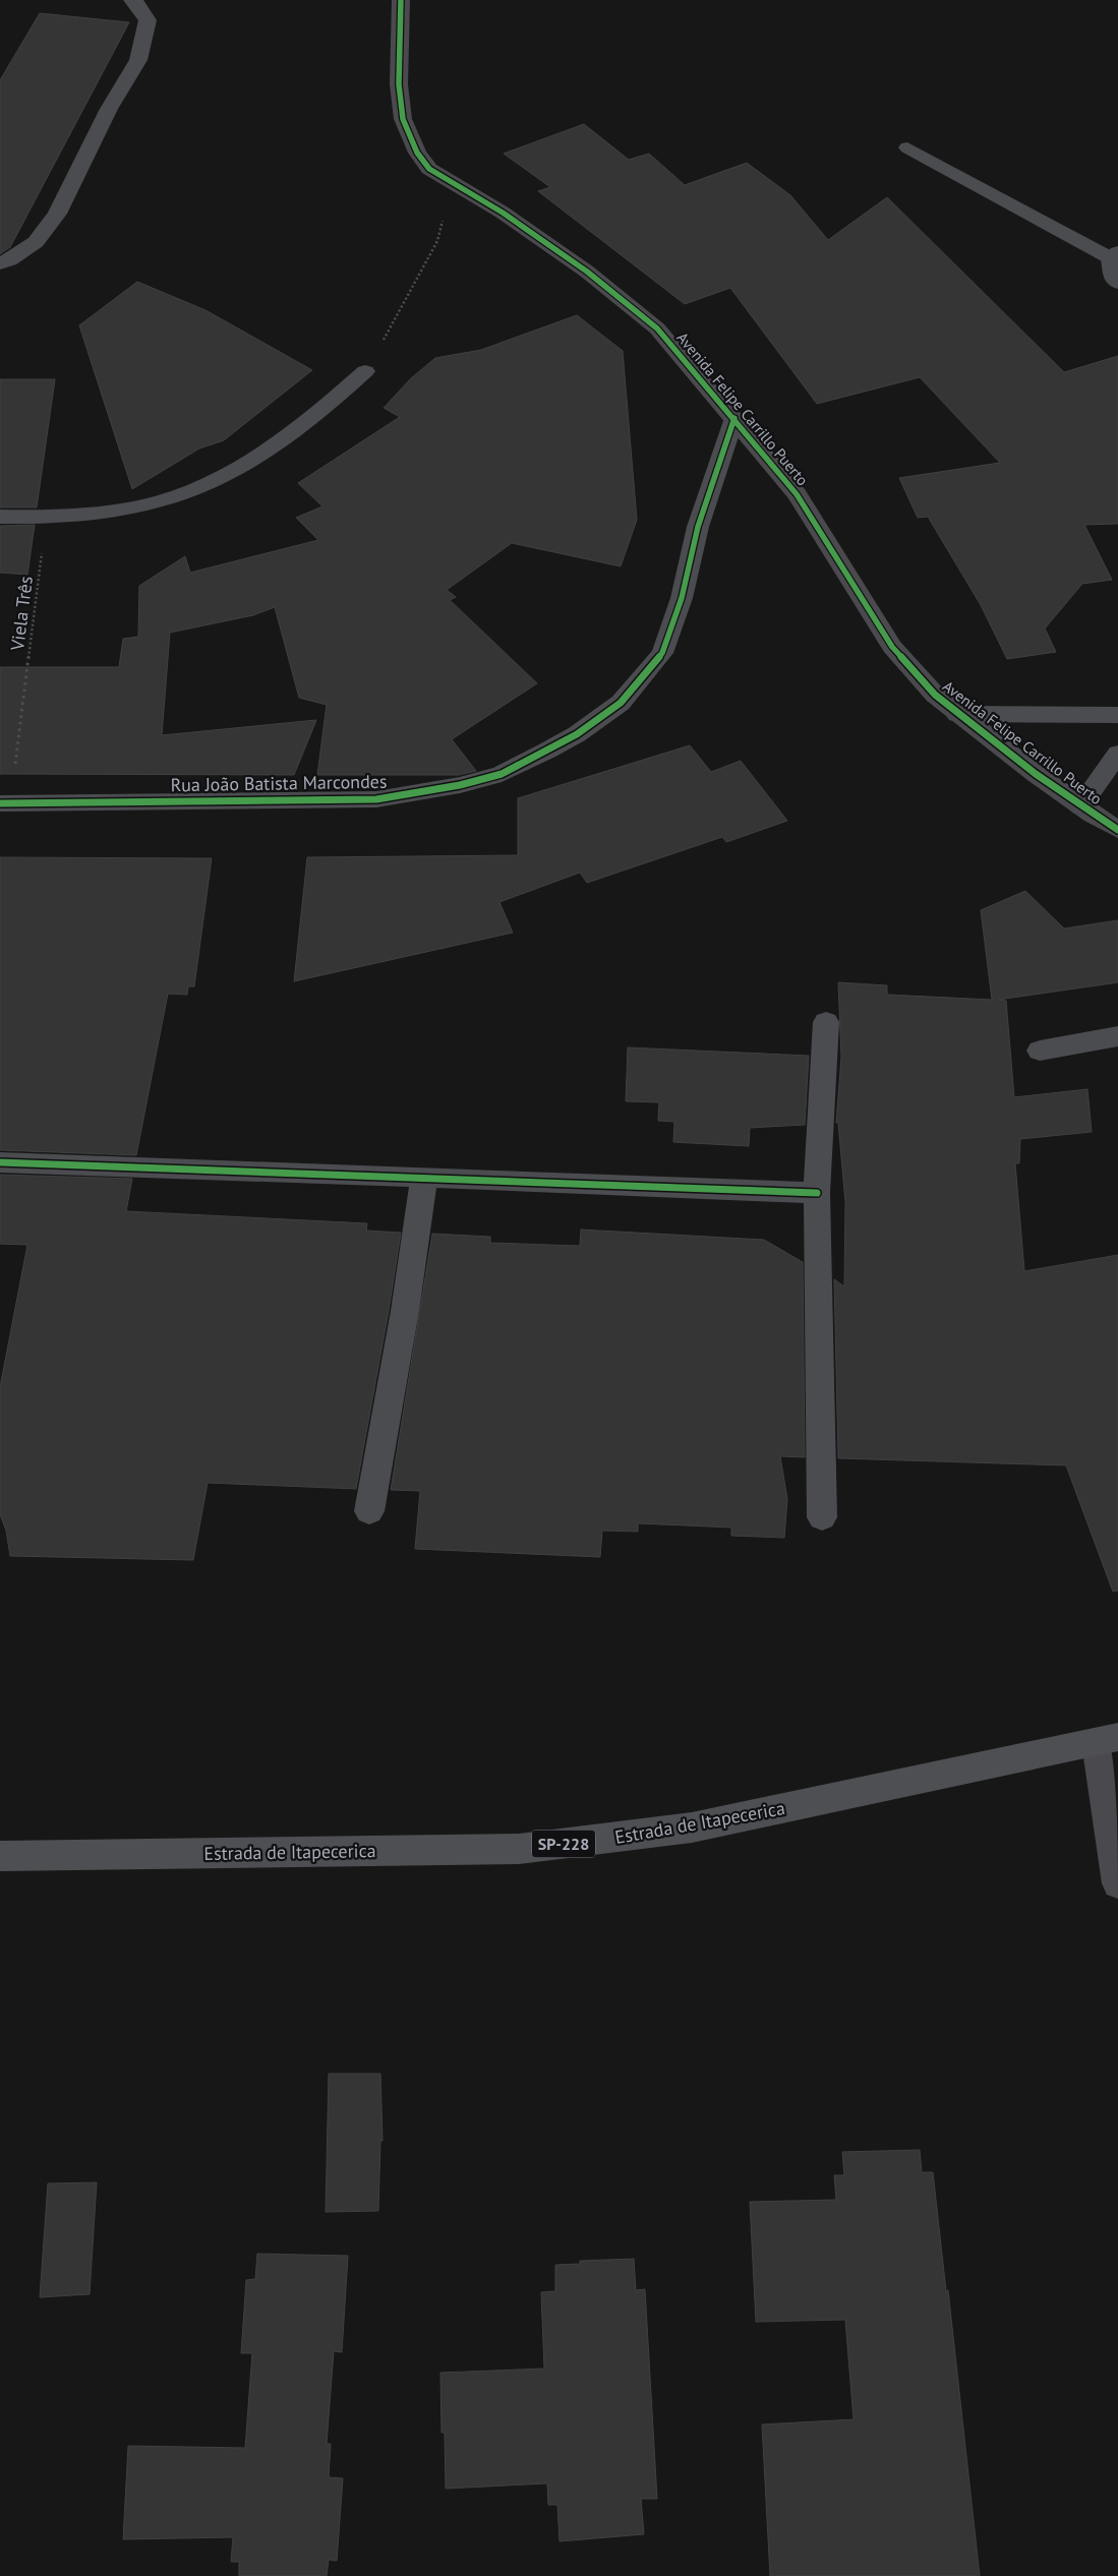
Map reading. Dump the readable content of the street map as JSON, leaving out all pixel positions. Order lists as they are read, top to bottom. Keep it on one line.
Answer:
{"streets":{"main road":["Estrada de Itapecerica","SP-228"],"street":["Avenida Felipe Carrillo Puerto","Rua João Batista Marcondes"],"path":["Viela Três"]},"crossings":[["Avenida Felipe Carrillo Puerto","Rua João Batista Marcondes"],["Viela Três","Rua João Batista Marcondes"]]}
